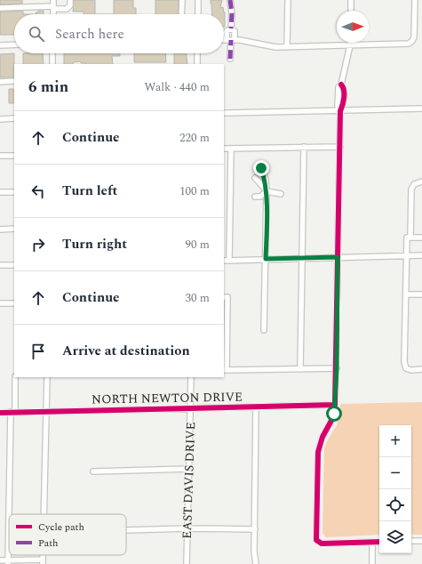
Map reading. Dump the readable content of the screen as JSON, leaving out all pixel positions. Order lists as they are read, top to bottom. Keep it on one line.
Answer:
{"streets":{"street":["NORTH NEWTON DRIVE","EAST DAVIS DRIVE"]},"crossings":[["NORTH NEWTON DRIVE","EAST DAVIS DRIVE"]],"legend":["Cycle path","Path"],"north":"right","page":{"search":"Search here","heading":["6 min","Walk · 440 m"],"list":[["Continue","220 m"],["Turn left","100 m"],["Turn right","90 m"],["Continue","30 m"],"Arrive at destination"],"map_buttons":["+","−"]}}
